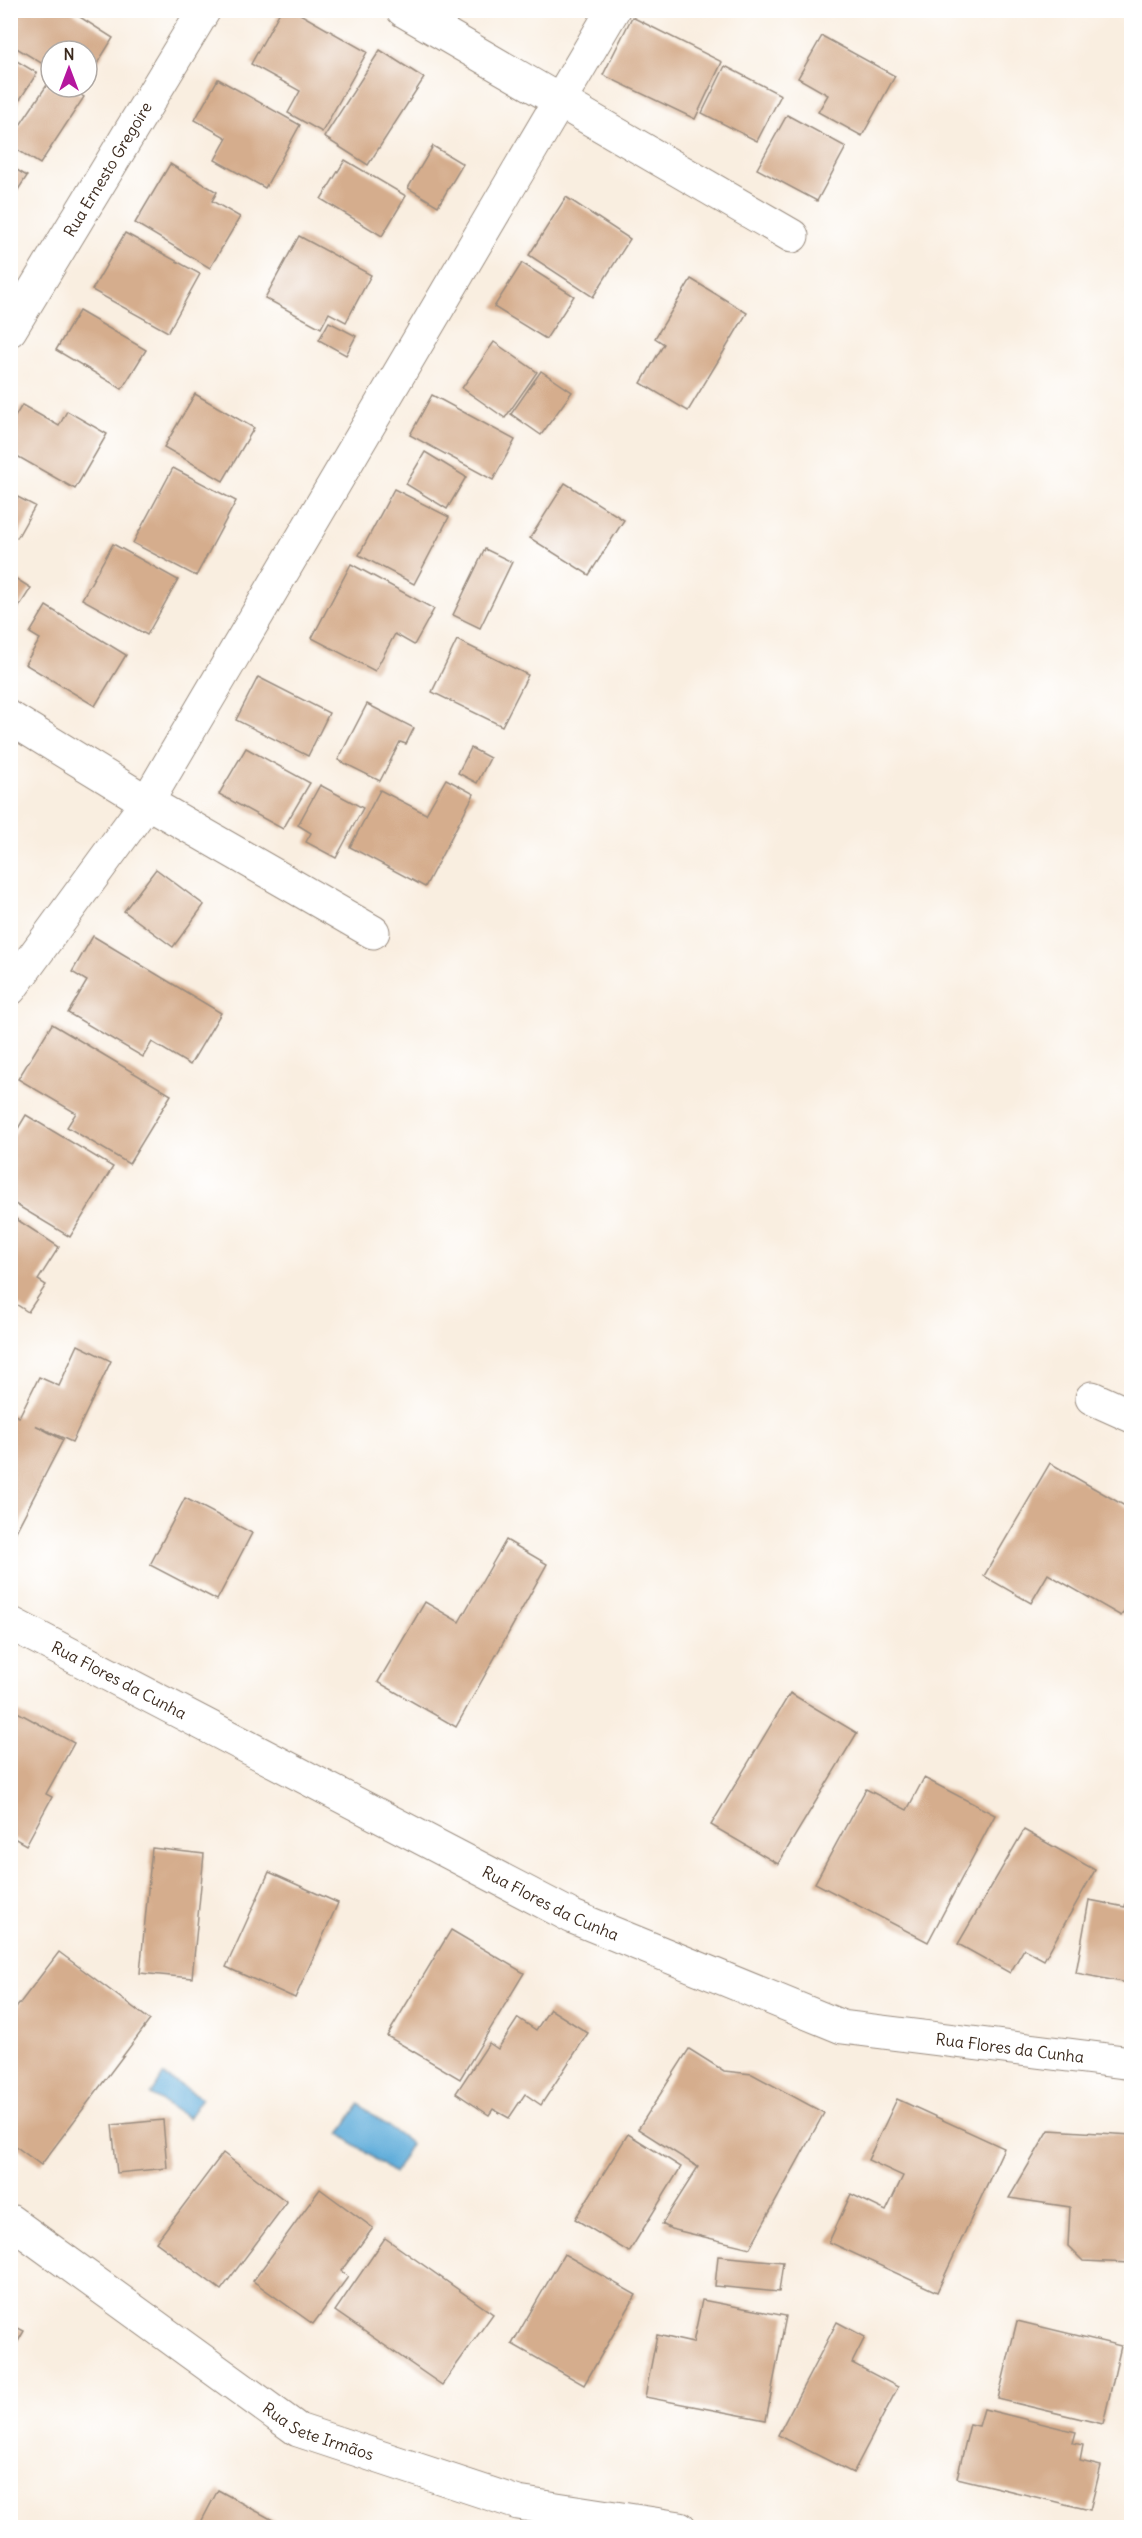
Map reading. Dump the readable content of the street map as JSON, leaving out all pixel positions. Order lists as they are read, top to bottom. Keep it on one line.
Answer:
{"streets":{"street":["Rua Ernesto Gregoire","Rua Flores da Cunha","Rua Sete Irmãos"]},"north":"top"}
